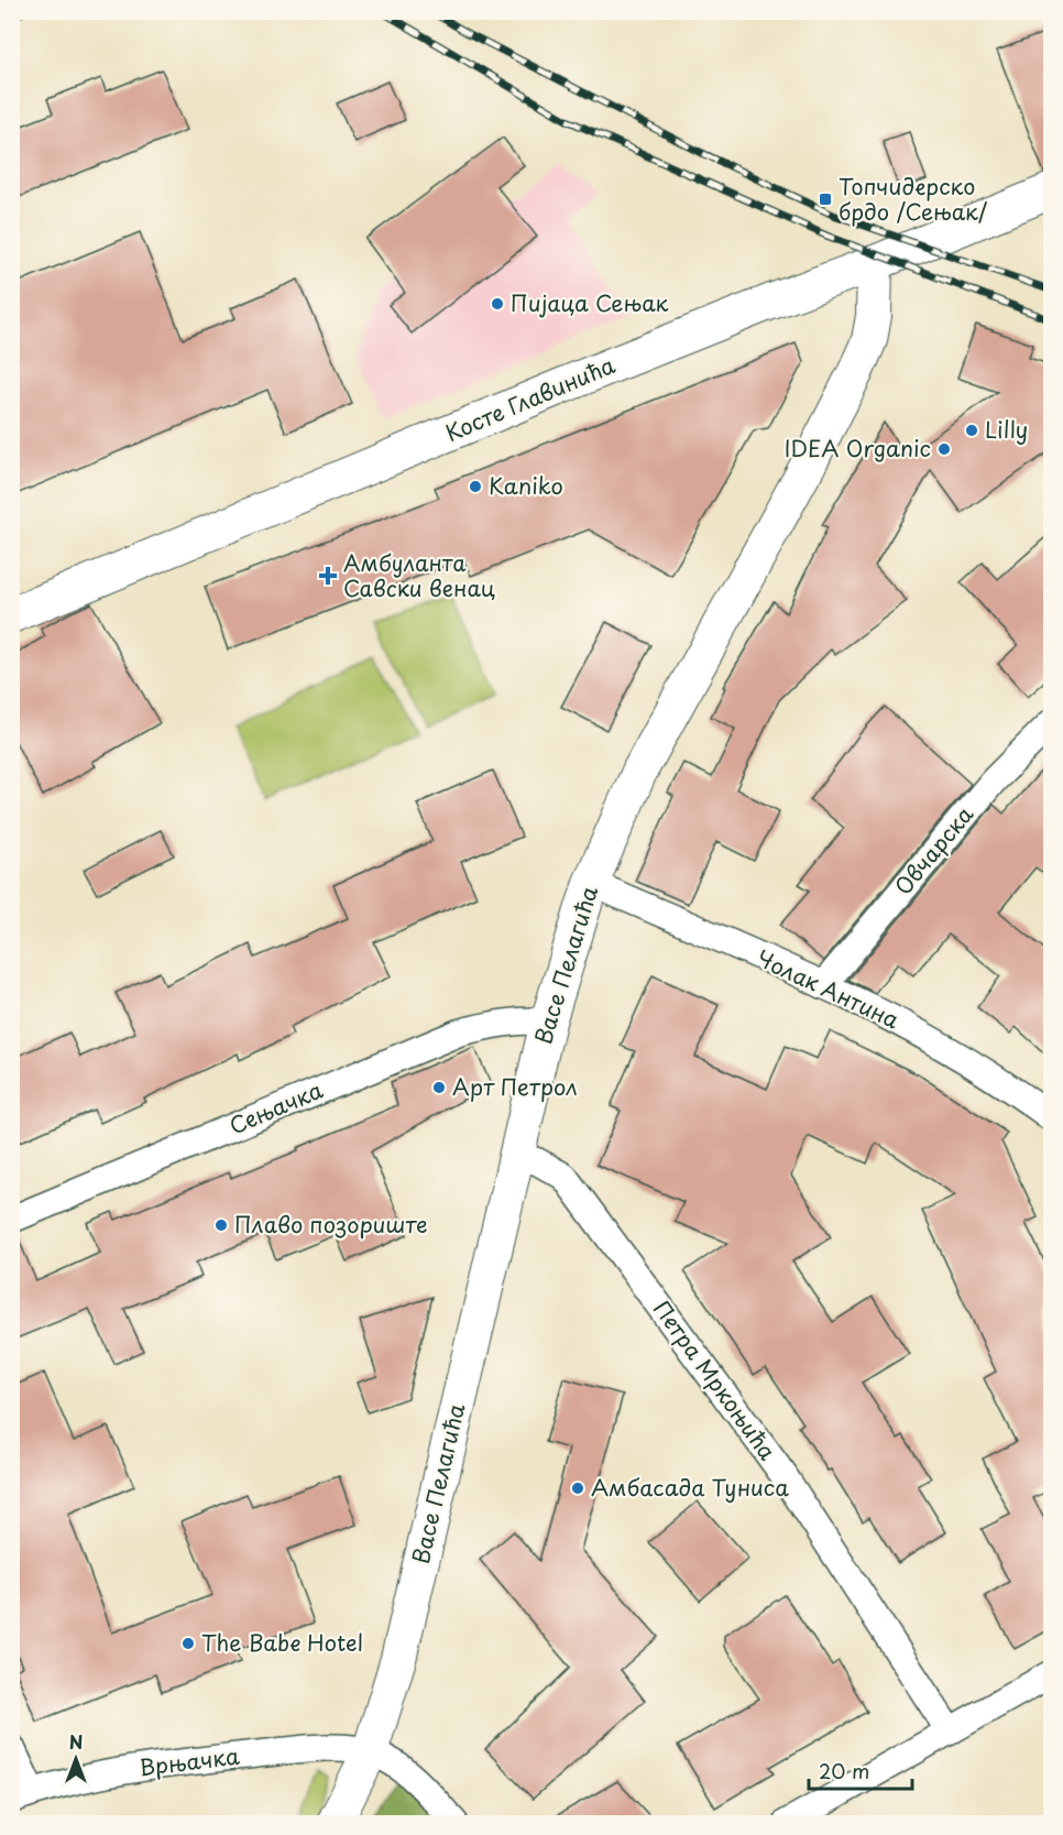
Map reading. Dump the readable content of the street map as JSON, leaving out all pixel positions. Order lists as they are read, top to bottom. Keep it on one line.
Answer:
{"streets":{"street":["Косте Главинића","Овчарска","Васе Пелагића","Чолак Антина","Сењачка","Петра Мркоњића","Врњачка"]},"crossings":[["Косте Главинића","Васе Пелагића"],["Овчарска","Чолак Антина"],["Васе Пелагића","Чолак Антина"],["Васе Пелагића","Сењачка"],["Васе Пелагића","Петра Мркоњића"],["Васе Пелагића","Врњачка"]],"places":{"transit":["Топчидерско брдо /Сењак/"],"other":["Пијаца Сењак","Lilly","IDEA Organic","Kaniko","Арт Петрол","Плаво позориште","Амбасада Туниса","The Babe Hotel"],"health":["Амбуланта Савски венац"]},"scale_bar":"20 m","north":"top"}
